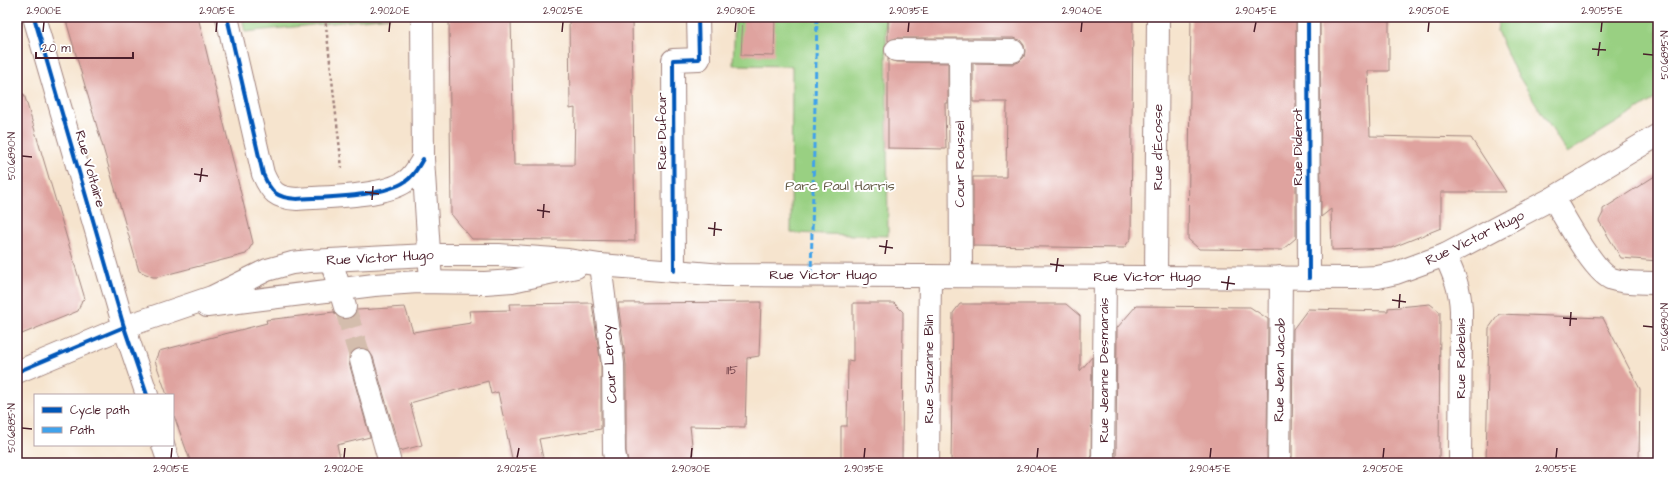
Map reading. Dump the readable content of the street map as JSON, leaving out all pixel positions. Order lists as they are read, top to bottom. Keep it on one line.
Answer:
{"streets":{"street":["Rue Dufour","Rue d'Écosse","Rue Diderot","Cour Roussel","Rue Voltaire","Rue Victor Hugo","Rue Rabelais","Cour Leroy","Rue Suzanne Blin","Rue Jeanne Desmarais","Rue Jean Jacob"]},"crossings":[["Rue Dufour","Rue Victor Hugo"],["Rue d'Écosse","Rue Victor Hugo"],["Rue Diderot","Rue Victor Hugo"],["Cour Roussel","Rue Victor Hugo"],["Rue Voltaire","Rue Victor Hugo"],["Rue Victor Hugo","Rue Rabelais"],["Rue Victor Hugo","Cour Leroy"],["Rue Victor Hugo","Rue Suzanne Blin"],["Rue Victor Hugo","Rue Jeanne Desmarais"],["Rue Victor Hugo","Rue Jean Jacob"]],"parks":["Parc Paul Harris"],"house_numbers":["115"],"legend":["Cycle path","Path"],"scale_bar":"20 m","coordinates":["2.9010°E","2.9015°E","2.9020°E","2.9025°E","2.9030°E","2.9035°E","2.9040°E","2.9045°E","2.9050°E","2.9055°E","50.6895°N","50.6890°N","50.6885°N"]}
